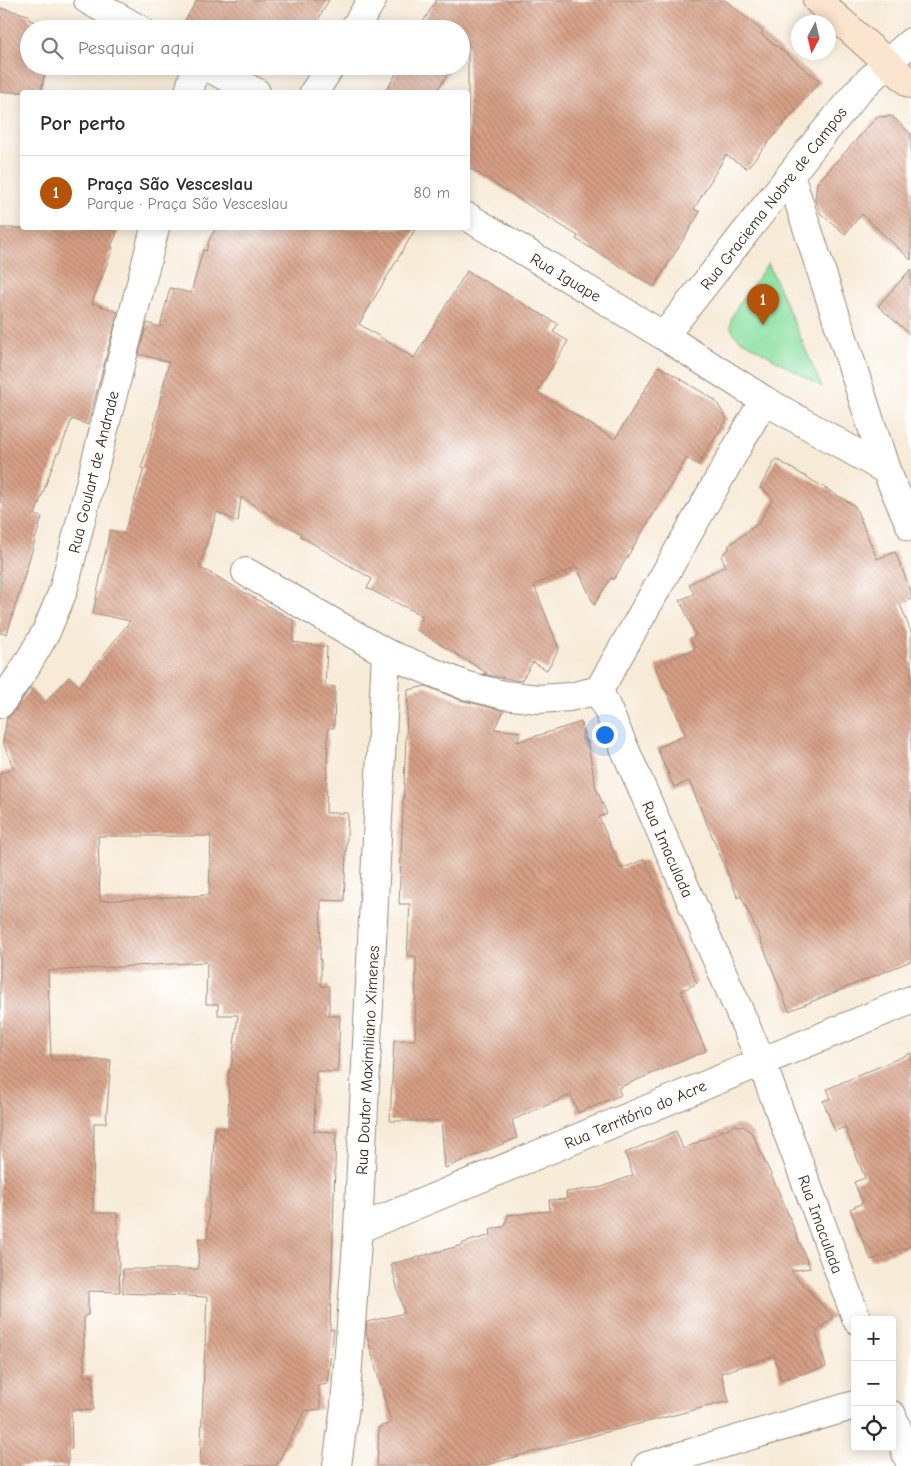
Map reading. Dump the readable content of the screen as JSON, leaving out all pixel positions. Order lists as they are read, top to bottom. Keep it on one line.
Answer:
{"streets":{"street":["Rua Graciema Nobre de Campos","Rua Iguape","Rua Goulart de Andrade","Rua Imaculada","Rua Doutor Maximiliano Ximenes","Rua Território do Acre"]},"crossings":[["Rua Graciema Nobre de Campos","Rua Iguape"],["Rua Imaculada","Rua Território do Acre"],["Rua Doutor Maximiliano Ximenes","Rua Território do Acre"]],"north":"bottom","page":{"search":"Pesquisar aqui","heading":"Por perto","list":[{"mark":"1","name":"Praça São Vesceslau","note":"Parque · Praça São Vesceslau","value":"80 m"}],"pins":"1","map_buttons":["+","−"]}}
